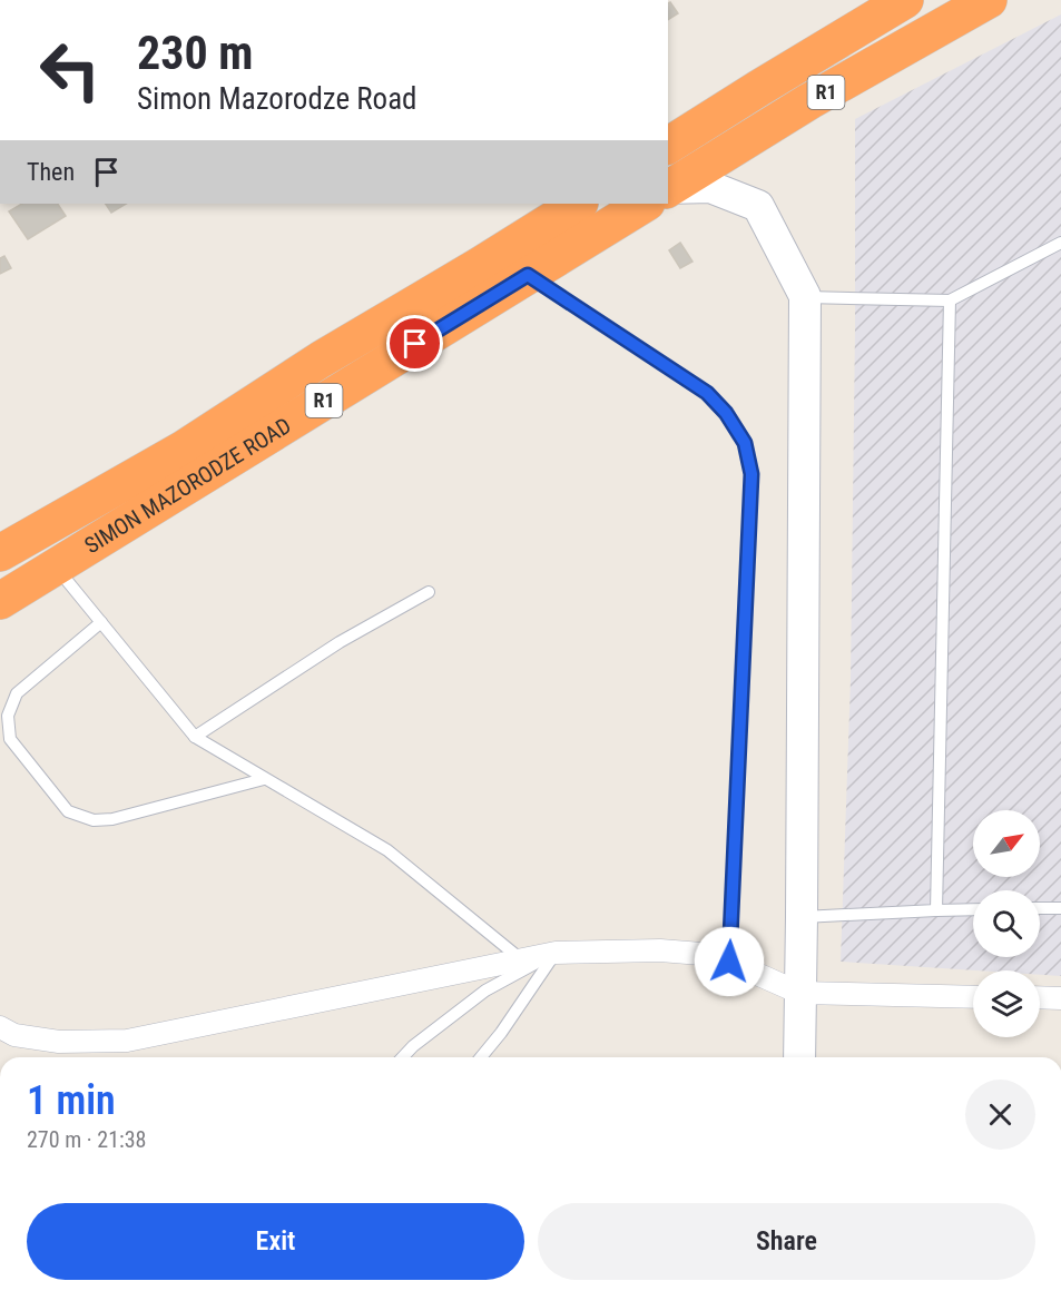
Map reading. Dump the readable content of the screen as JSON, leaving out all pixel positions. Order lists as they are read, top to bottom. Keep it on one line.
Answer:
{"streets":{"highway":["R1","SIMON MAZORODZE ROAD"]},"north":"top right","page":{"turn":["230 m","Simon Mazorodze Road"],"then":"Then","heading":["1 min","270 m · 21:38"],"buttons":["Exit","Share"]}}
